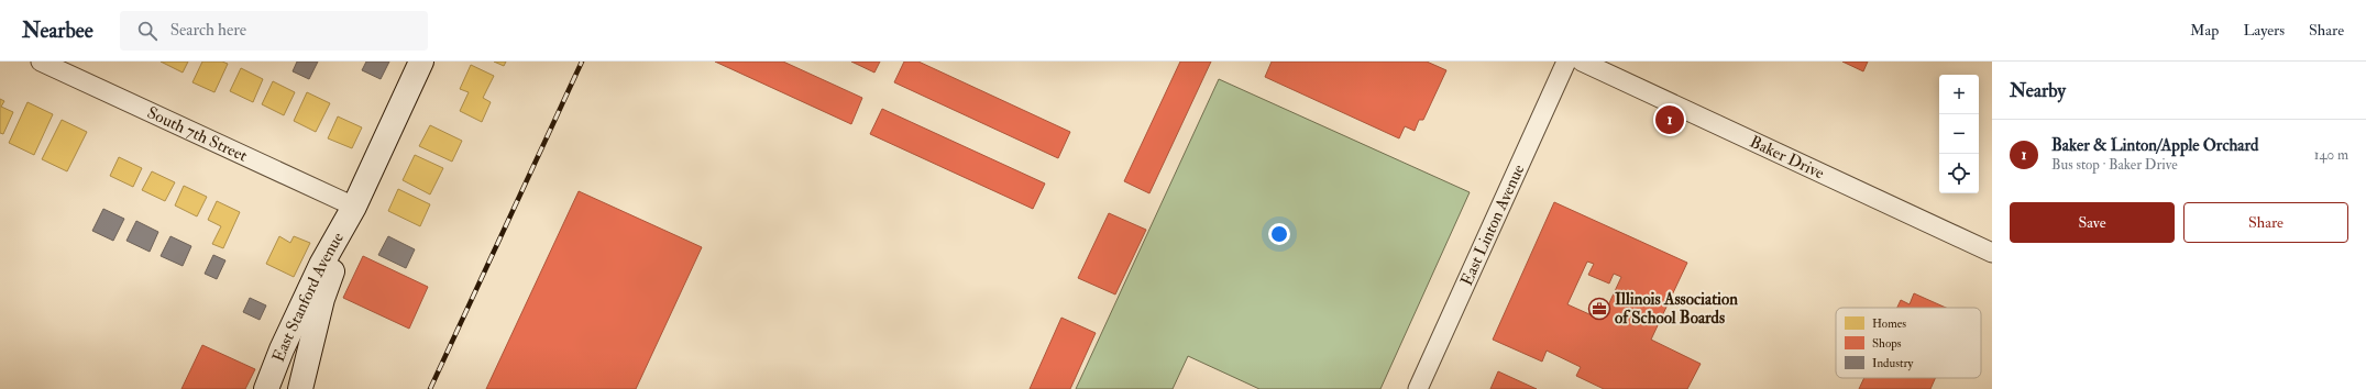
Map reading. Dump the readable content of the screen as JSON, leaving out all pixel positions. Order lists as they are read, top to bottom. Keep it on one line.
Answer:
{"streets":{"main road":["East Stanford Avenue"],"street":["South 7th Street","Baker Drive","East Linton Avenue"]},"crossings":[["South 7th Street","East Stanford Avenue"]],"places":{"office":["Illinois Association of School Boards"]},"legend":["Homes","Shops","Industry"],"page":{"header":"Nearbee","search":"Search here","nav":["Map","Layers","Share"],"heading":"Nearby","map_buttons":["+","−"],"pins":"1","list":[{"mark":"1","name":"Baker & Linton/Apple Orchard","note":"Bus stop · Baker Drive","value":"140 m"}],"buttons":["Save","Share"]}}
